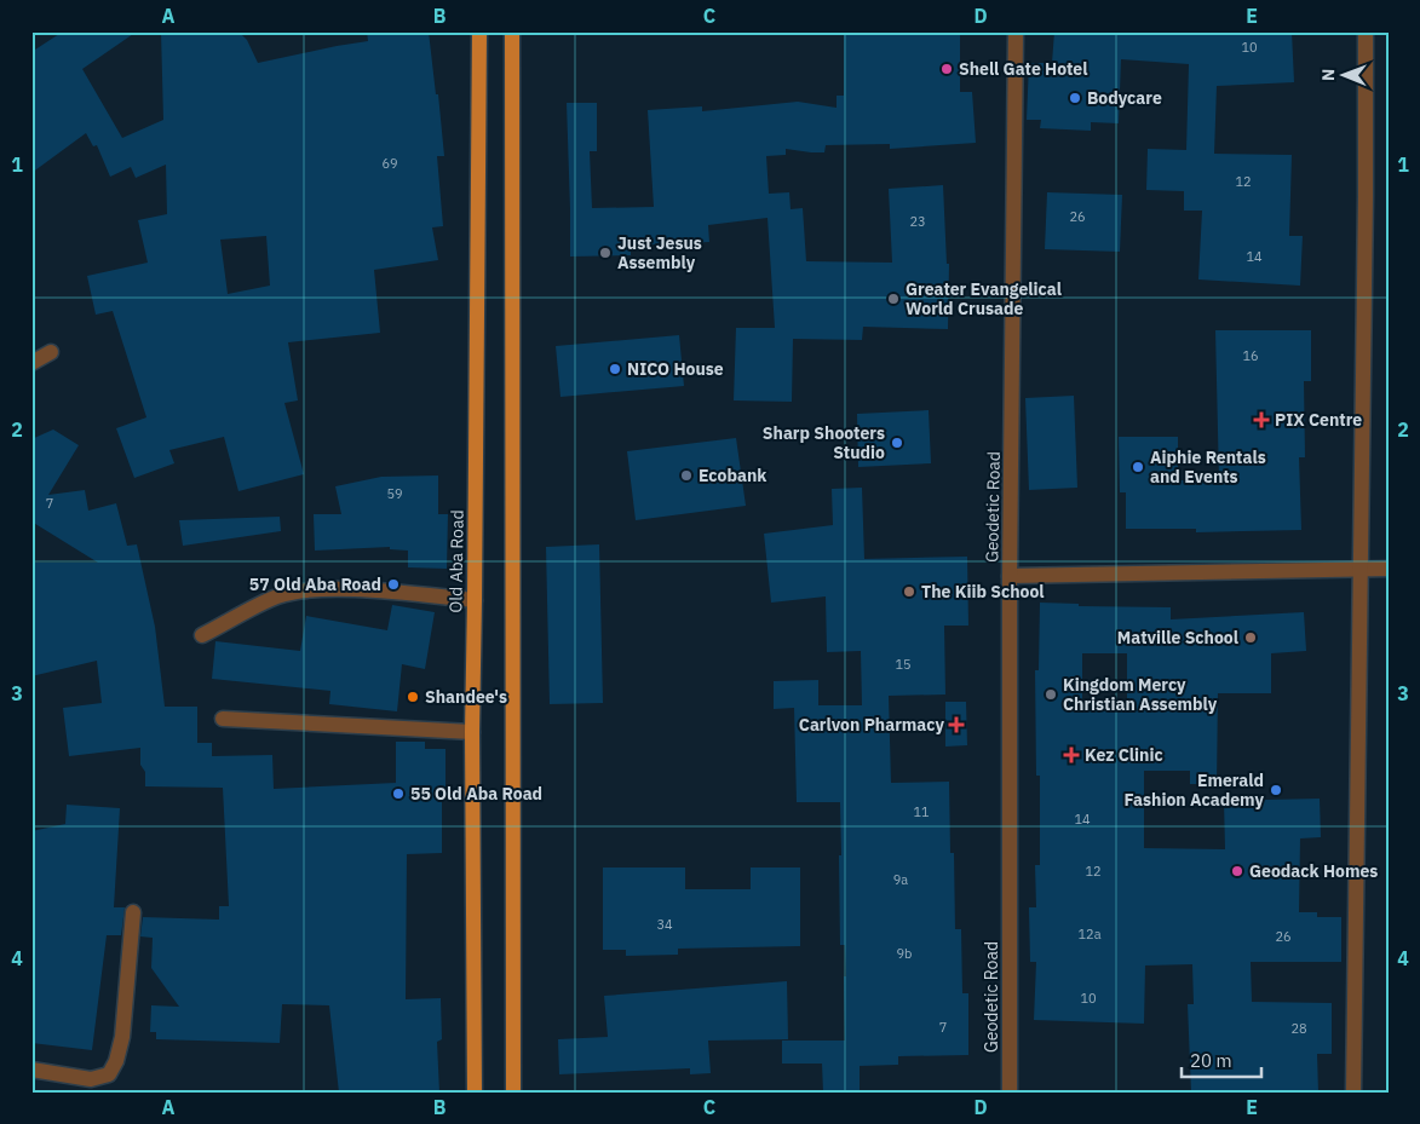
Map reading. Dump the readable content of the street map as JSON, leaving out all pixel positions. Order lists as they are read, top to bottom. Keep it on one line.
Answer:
{"streets":{"main road":["Old Aba Road"],"street":["Geodetic Road"]},"places":{"other":["Shell Gate Hotel","Bodycare","Just Jesus Assembly","Greater Evangelical World Crusade","NICO House","Sharp Shooters Studio","Aiphie Rentals and Events","Ecobank","57 Old Aba Road","The Kiib School","Matville School","Kingdom Mercy Christian Assembly","Shandee's","Emerald Fashion Academy","55 Old Aba Road","Geodack Homes"],"health":["PIX Centre","Carlvon Pharmacy","Kez Clinic"]},"house_numbers":["10","69","12","26","23","14","16","59","7","15","11","14","12","9a","34","12a","26","9b","10","7","28"],"scale_bar":"20 m","north":"left","grid":{"columns":["A","B","C","D","E"],"rows":["1","2","3","4"]}}
